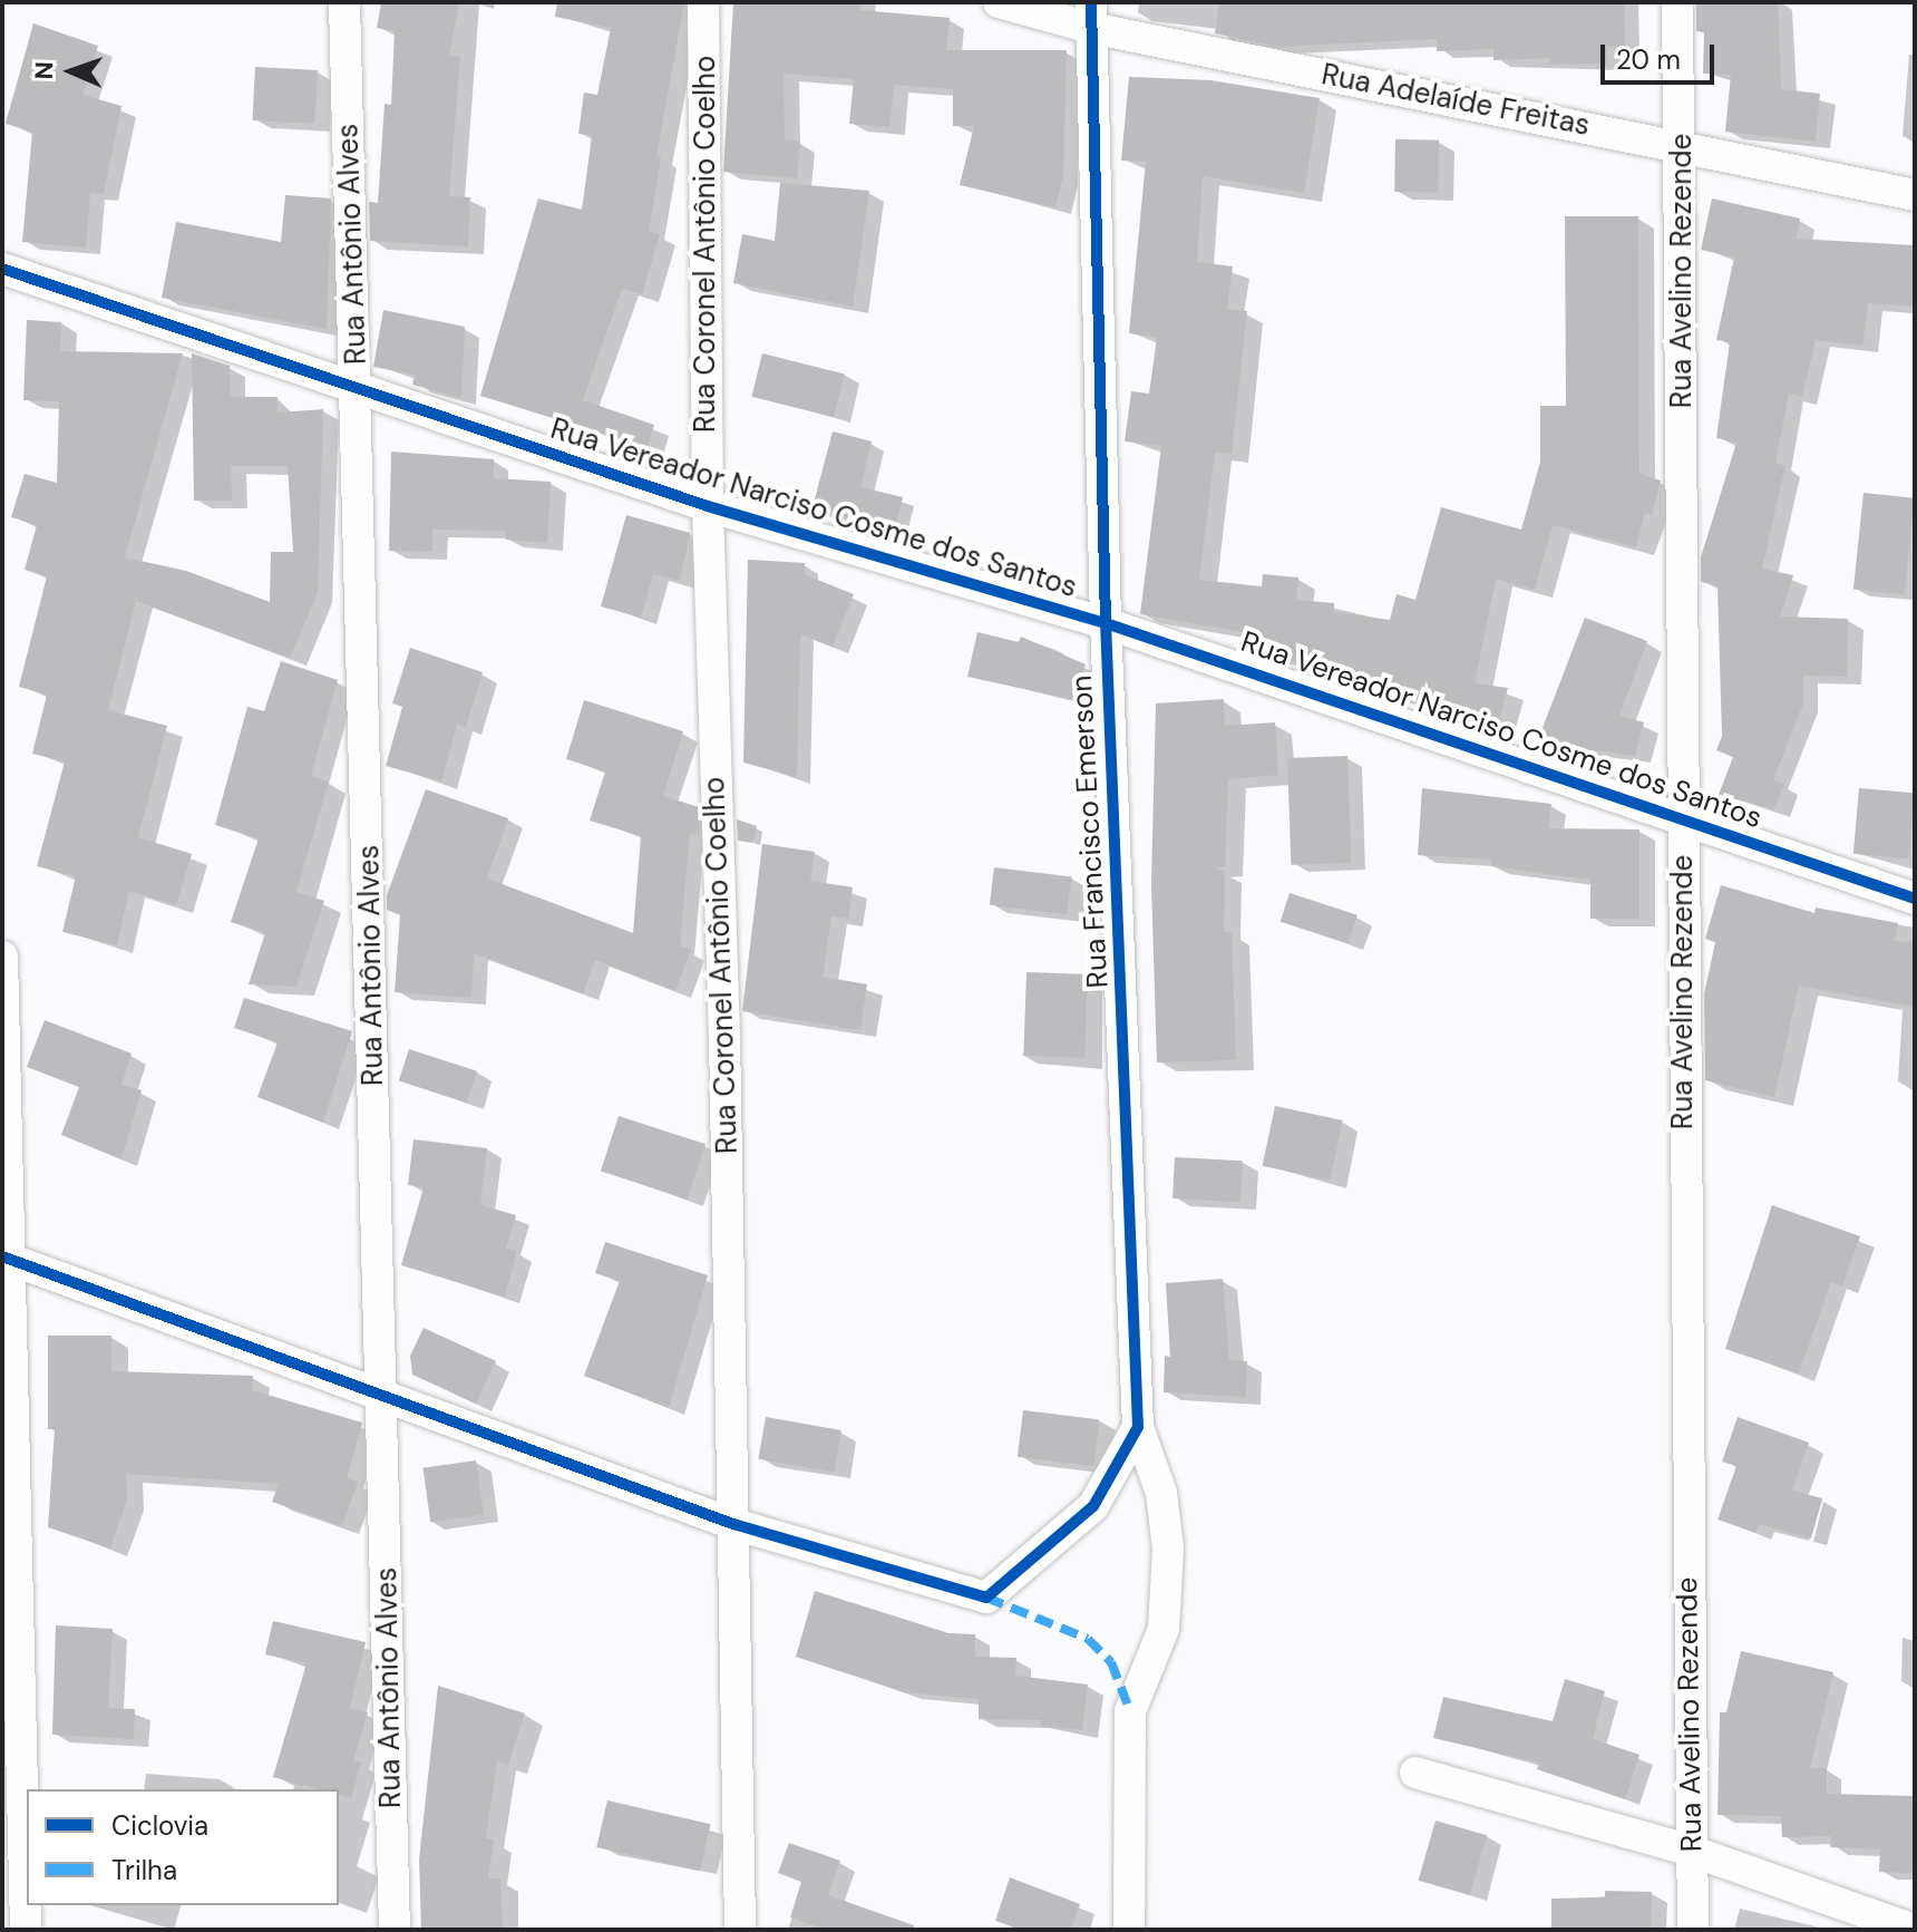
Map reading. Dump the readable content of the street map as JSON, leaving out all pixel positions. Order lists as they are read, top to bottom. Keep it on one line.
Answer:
{"streets":{"street":["Rua Adelaíde Freitas","Rua Antônio Alves","Rua Coronel Antônio Coelho","Rua Avelino Rezende","Rua Vereador Narciso Cosme dos Santos","Rua Francisco Emerson"]},"crossings":[["Rua Adelaíde Freitas","Rua Avelino Rezende"],["Rua Adelaíde Freitas","Rua Francisco Emerson"],["Rua Antônio Alves","Rua Vereador Narciso Cosme dos Santos"],["Rua Coronel Antônio Coelho","Rua Vereador Narciso Cosme dos Santos"],["Rua Avelino Rezende","Rua Vereador Narciso Cosme dos Santos"],["Rua Vereador Narciso Cosme dos Santos","Rua Francisco Emerson"]],"legend":["Ciclovia","Trilha"],"scale_bar":"20 m","north":"left"}
